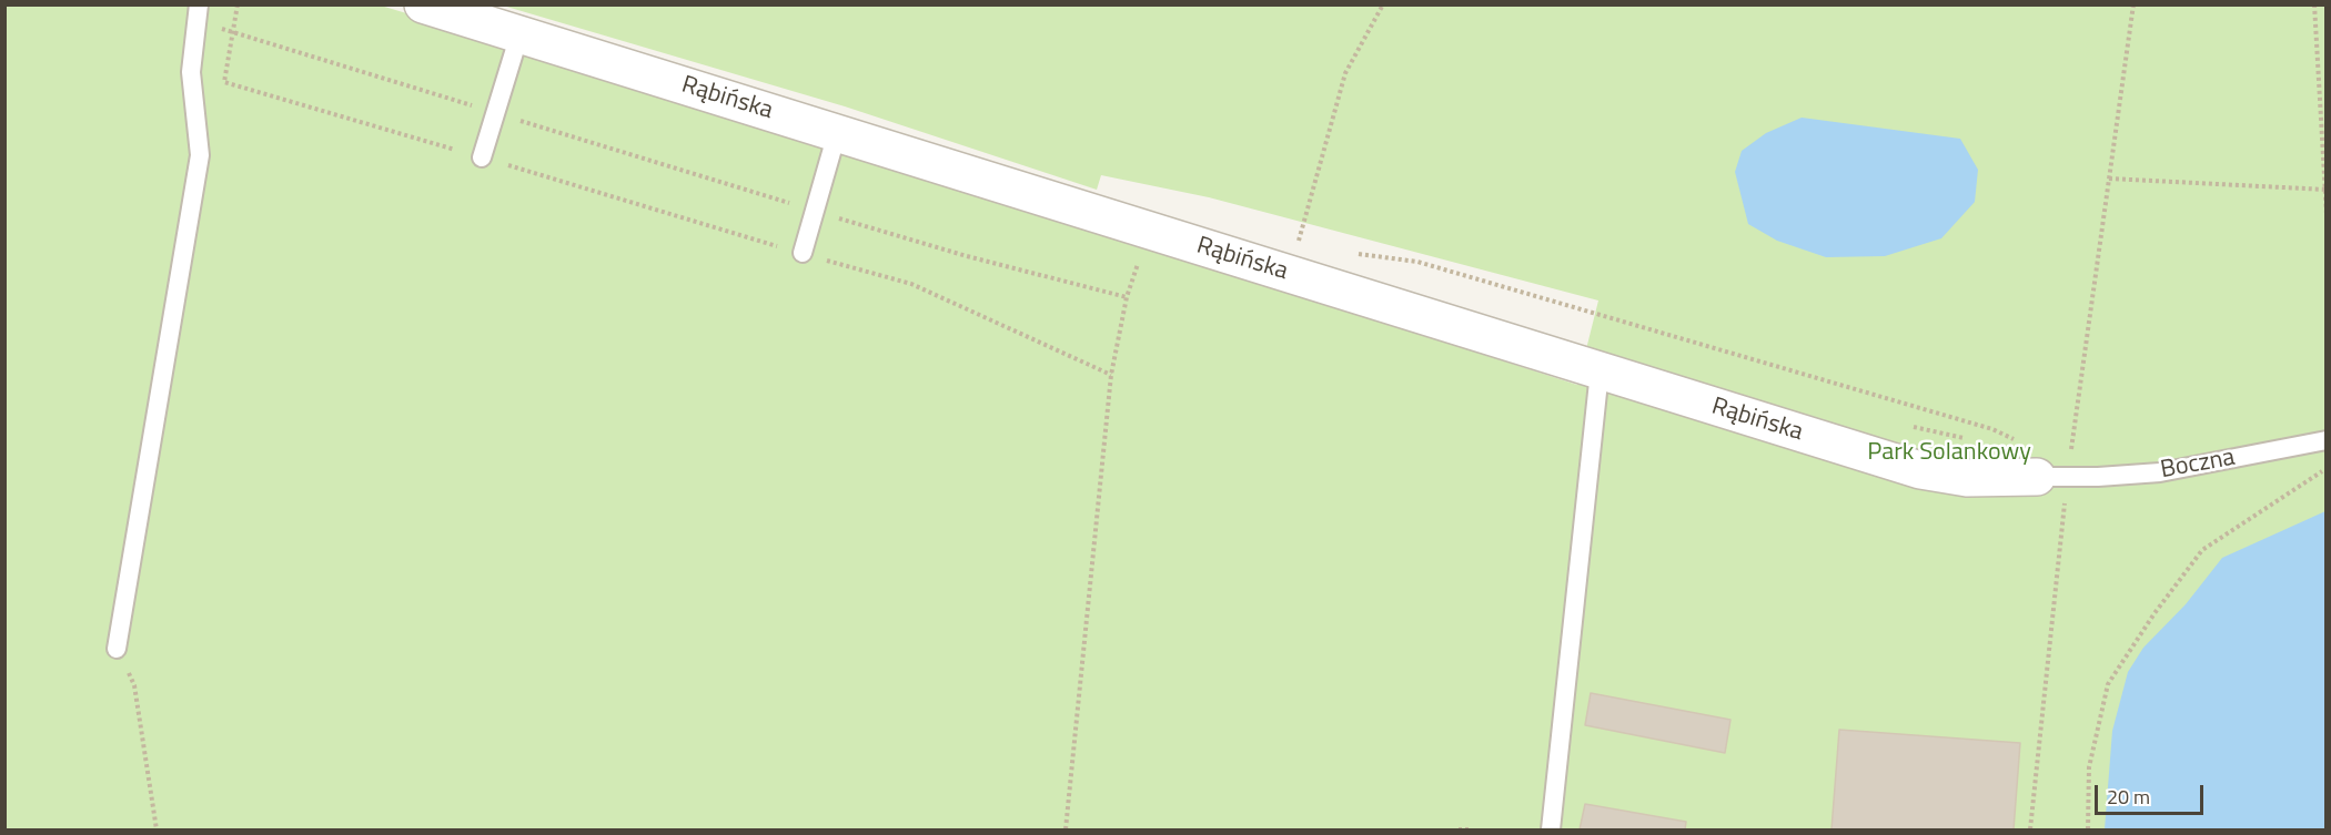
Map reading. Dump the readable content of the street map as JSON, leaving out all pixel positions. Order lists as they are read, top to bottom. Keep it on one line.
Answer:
{"streets":{"street":["Rąbińska"],"lane":["Boczna"]},"crossings":[["Rąbińska","Boczna"]],"parks":["Park Solankowy"],"scale_bar":"20 m"}
